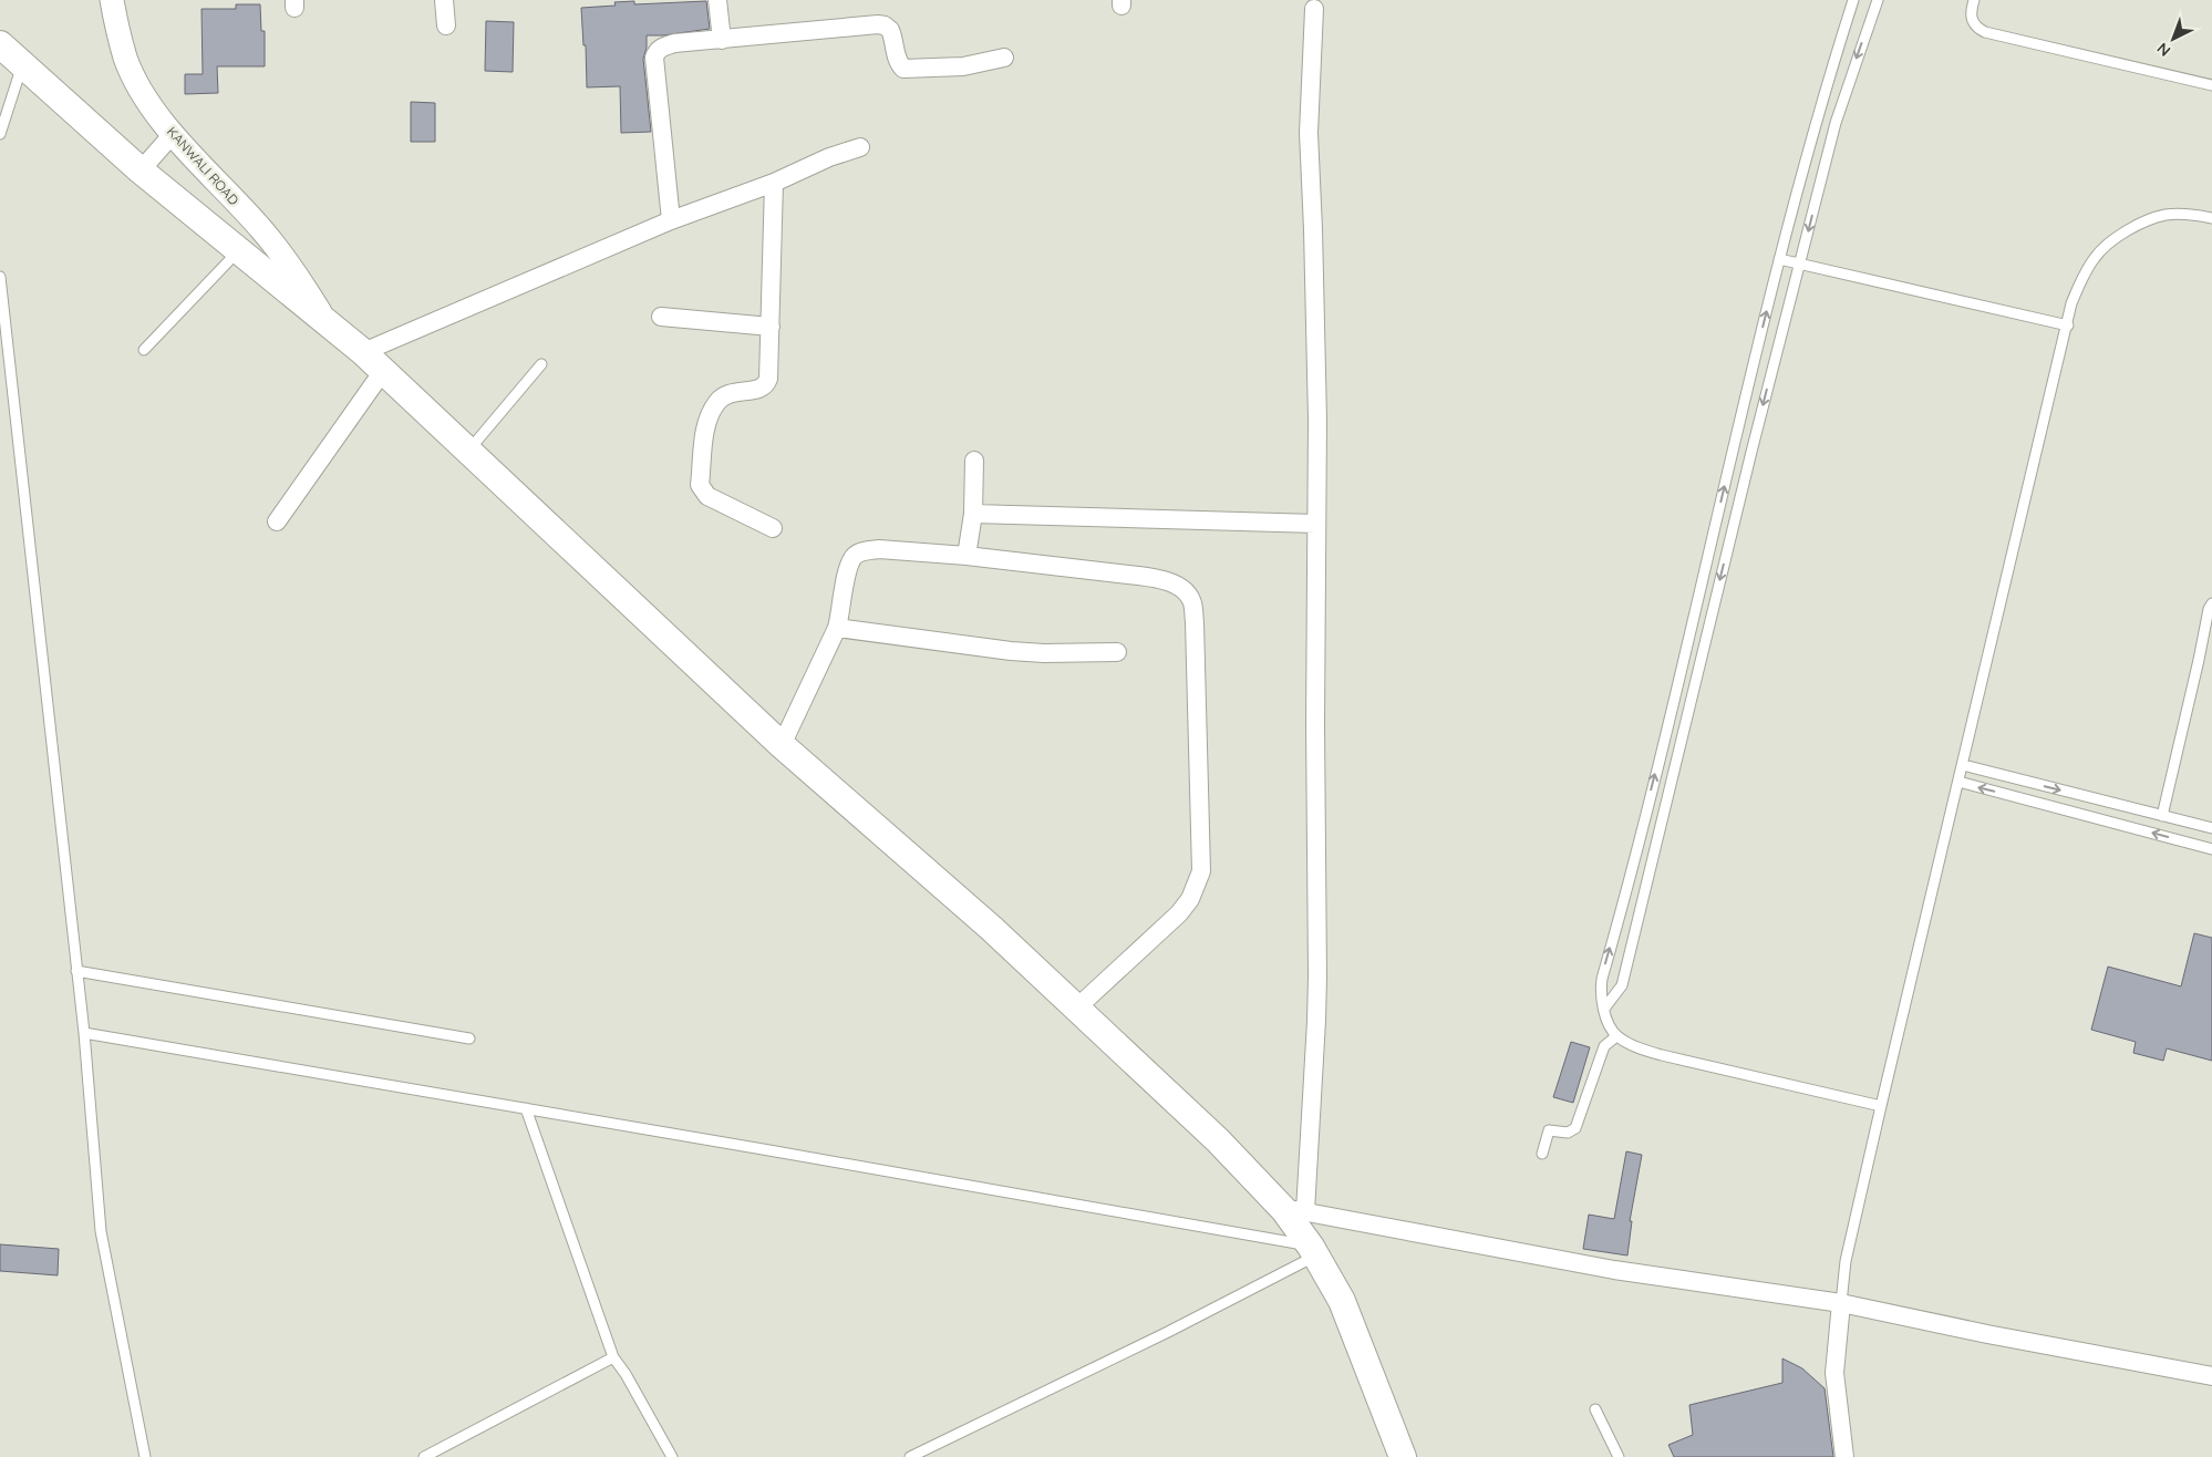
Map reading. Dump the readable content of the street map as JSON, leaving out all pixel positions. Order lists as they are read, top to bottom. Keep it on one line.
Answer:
{"streets":{"street":["KANWALI ROAD"]},"north":"bottom left"}
